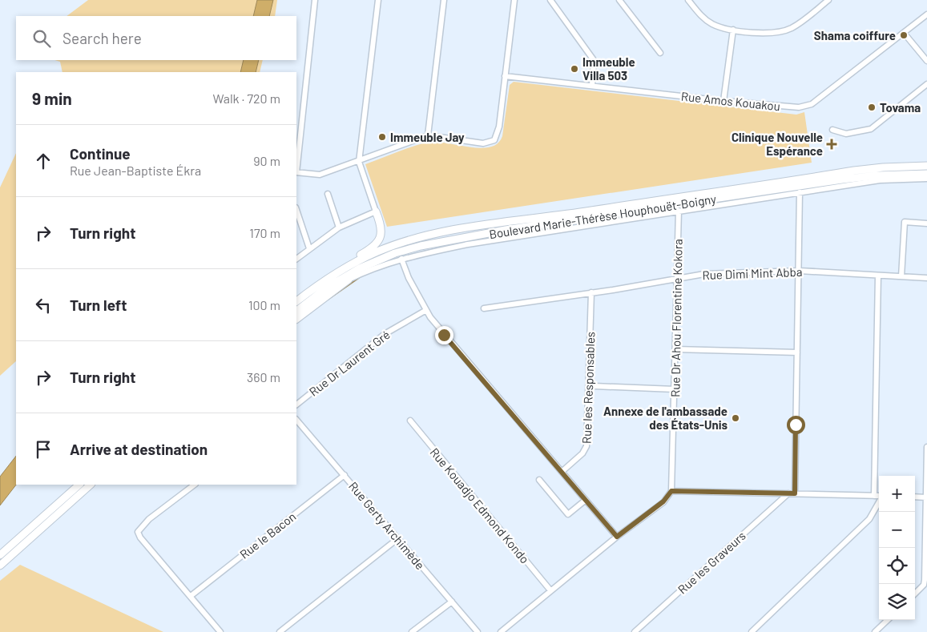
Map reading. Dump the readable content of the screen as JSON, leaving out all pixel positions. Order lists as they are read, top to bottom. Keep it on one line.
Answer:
{"streets":{"main road":["Boulevard Marie-Thérèse Houphouët-Boigny"],"street":["Rue Amos Kouakou","Rue Dimi Mint Abba","Rue Dr Ahou Florentine Kokora","Rue Dr Laurent Gré","Rue les Responsables","Rue Kouadjo Edmond Kondo","Rue Gerty Archimède","Rue le Bacon","Rue les Graveurs"]},"crossings":[["Rue Dimi Mint Abba","Rue Dr Ahou Florentine Kokora"],["Rue Dimi Mint Abba","Rue les Responsables"],["Rue Gerty Archimède","Rue le Bacon"]],"places":{"other":["Shama coiffure","Immeuble Villa 503","Tovama","Immeuble Jay","Annexe de l'ambassade des États-Unis"],"health":["Clinique Nouvelle Espérance"]},"page":{"search":"Search here","heading":["9 min","Walk · 720 m"],"list":[["Continue","Rue Jean-Baptiste Ékra","90 m"],["Turn right","170 m"],["Turn left","100 m"],["Turn right","360 m"],"Arrive at destination"],"map_buttons":["+","−"]}}
